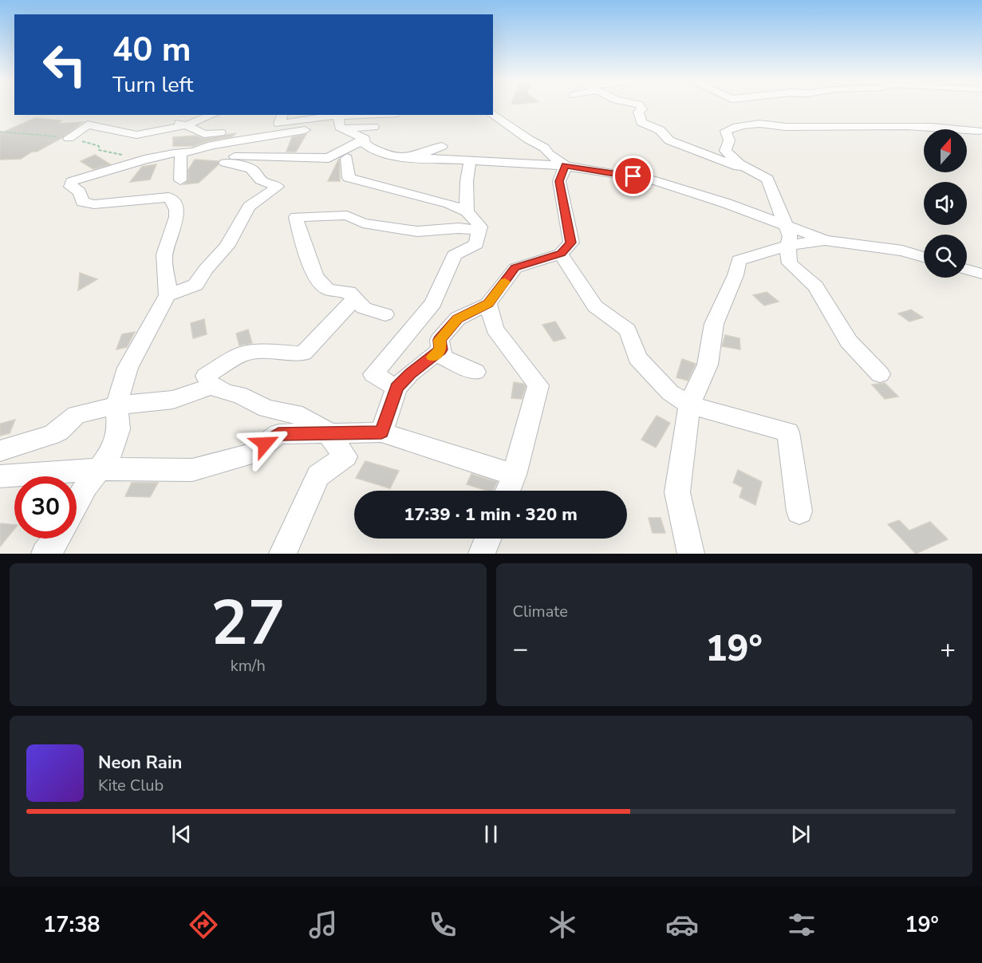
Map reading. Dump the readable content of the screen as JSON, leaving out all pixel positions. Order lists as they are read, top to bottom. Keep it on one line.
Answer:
{"north":"top","page":{"turn":["40 m","Turn left"],"limit":"30","trip":"17:39 · 1 min · 320 m","tile":[["27","km/h"],"Climate"],"heat":["−","19°","+"],"song":["Neon Rain","Kite Club"],"tabs":["17:38","19°"]}}
